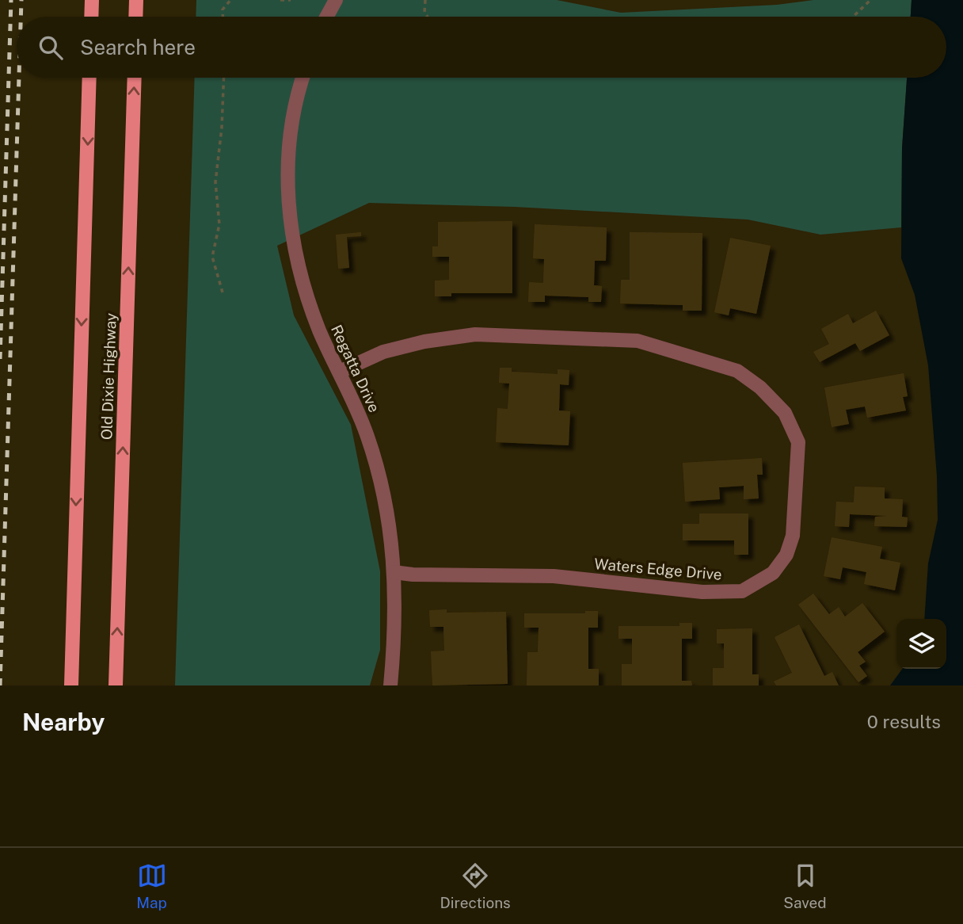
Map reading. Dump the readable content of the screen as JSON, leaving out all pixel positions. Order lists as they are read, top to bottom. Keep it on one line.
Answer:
{"streets":{"main road":["Old Dixie Highway"],"street":["Regatta Drive","Waters Edge Drive"]},"crossings":[["Regatta Drive","Waters Edge Drive"]],"page":{"search":"Search here","heading":["Nearby","0 results"],"nav":["Map","Directions","Saved"]}}
